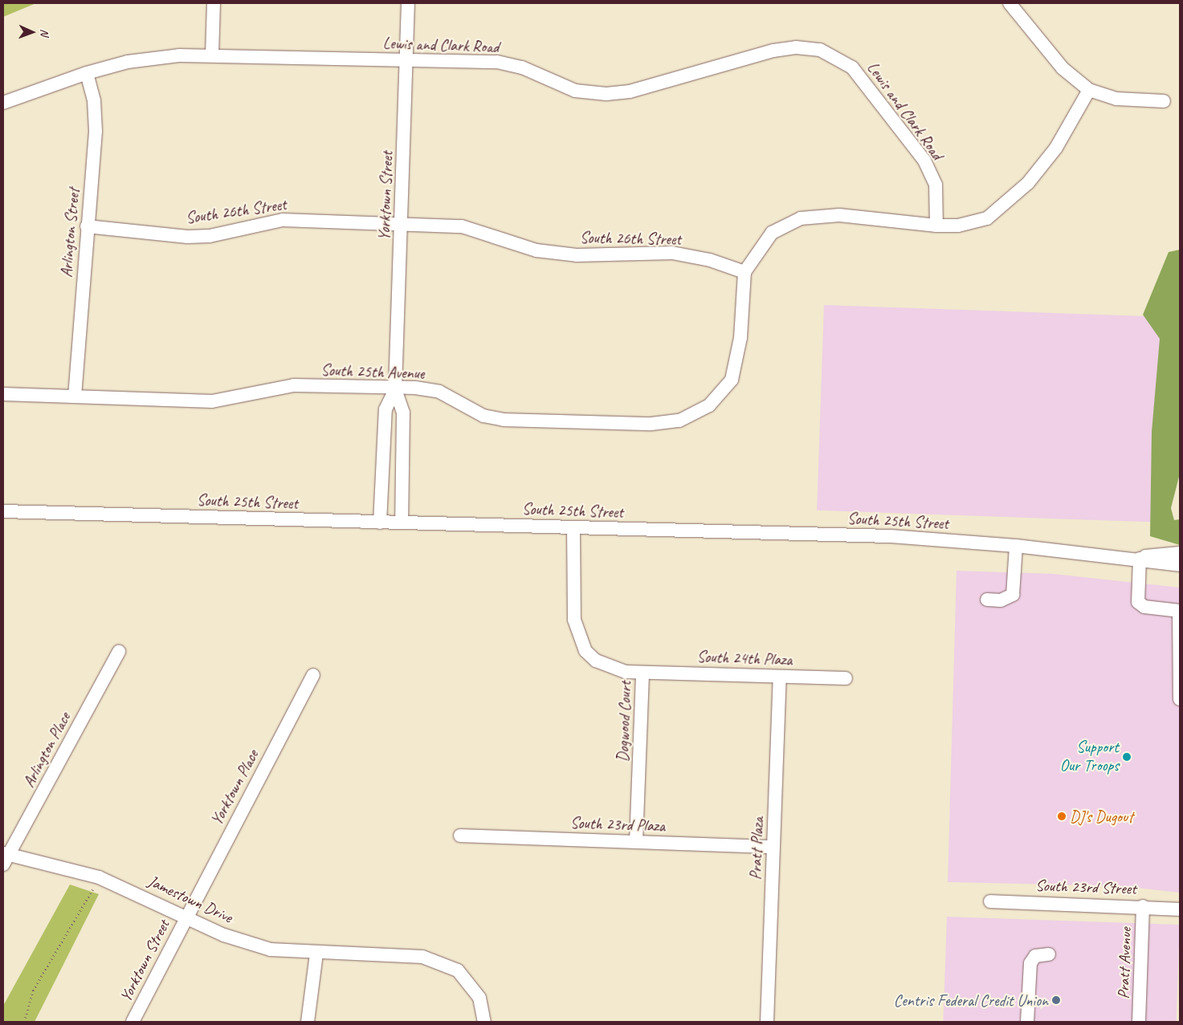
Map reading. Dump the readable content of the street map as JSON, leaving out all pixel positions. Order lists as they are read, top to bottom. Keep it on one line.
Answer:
{"streets":{"street":["Lewis and Clark Road","Yorktown Street","South 26th Street","Arlington Street","South 25th Avenue","South 25th Street","South 24th Plaza","Dogwood Court","Arlington Place","Yorktown Place","South 23rd Plaza","Pratt Plaza","South 23rd Street","Jamestown Drive","Pratt Avenue"]},"crossings":[["Lewis and Clark Road","Yorktown Street"],["Lewis and Clark Road","Arlington Street"],["Yorktown Street","South 26th Street"],["Yorktown Street","South 25th Avenue"],["Yorktown Street","South 25th Street"],["Yorktown Street","Yorktown Place"],["Yorktown Street","Jamestown Drive"],["South 26th Street","Arlington Street"],["South 26th Street","South 25th Avenue"],["Arlington Street","South 25th Avenue"],["South 25th Street","Dogwood Court"],["South 24th Plaza","Dogwood Court"],["South 24th Plaza","Pratt Plaza"],["Dogwood Court","South 23rd Plaza"],["Arlington Place","Jamestown Drive"],["Yorktown Place","Jamestown Drive"],["South 23rd Plaza","Pratt Plaza"],["South 23rd Street","Pratt Avenue"]],"places":["Support Our Troops","DJ's Dugout","Centris Federal Credit Union"],"north":"right"}
